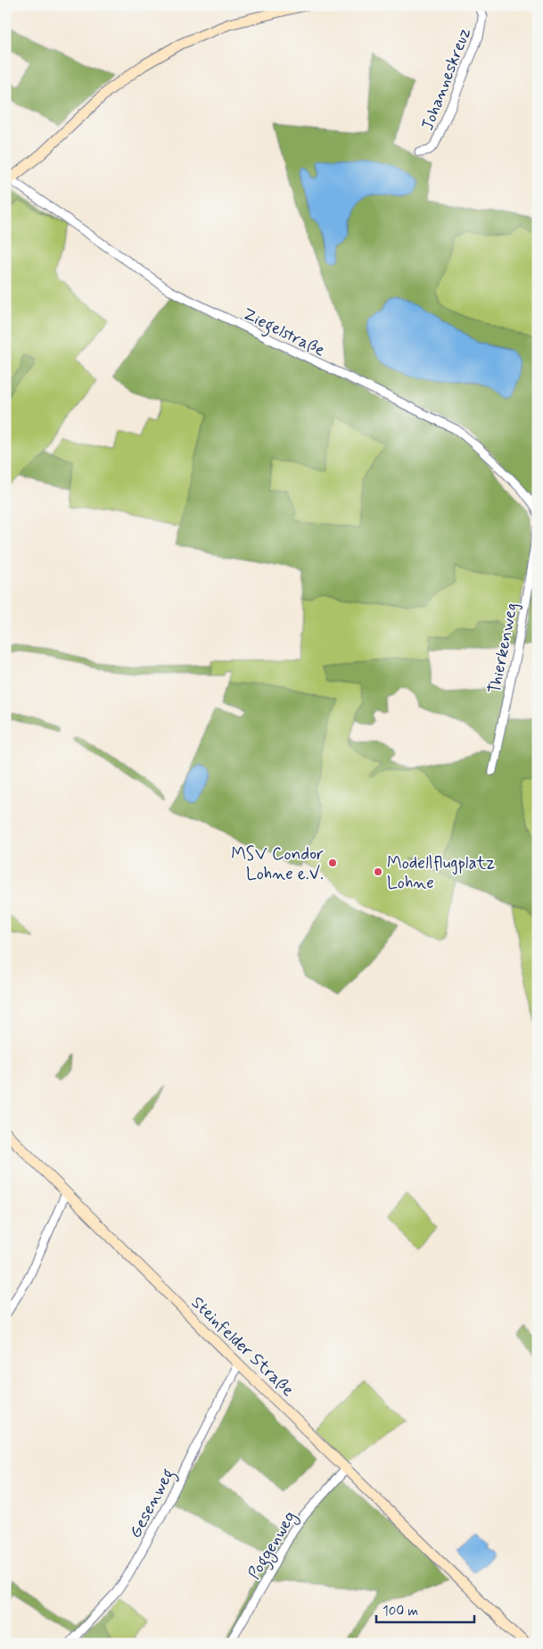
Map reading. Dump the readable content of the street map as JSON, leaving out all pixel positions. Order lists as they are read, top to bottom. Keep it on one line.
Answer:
{"streets":{"main road":["Steinfelder Straße"],"street":["Johanneskreuz","Ziegelstraße","Thierkenweg","Gesenweg","Poggenweg"]},"crossings":[["Steinfelder Straße","Gesenweg"],["Steinfelder Straße","Poggenweg"]],"places":["MSV Condor Lohne e.V.","Modellflugplatz Lohne"],"scale_bar":"100 m"}
